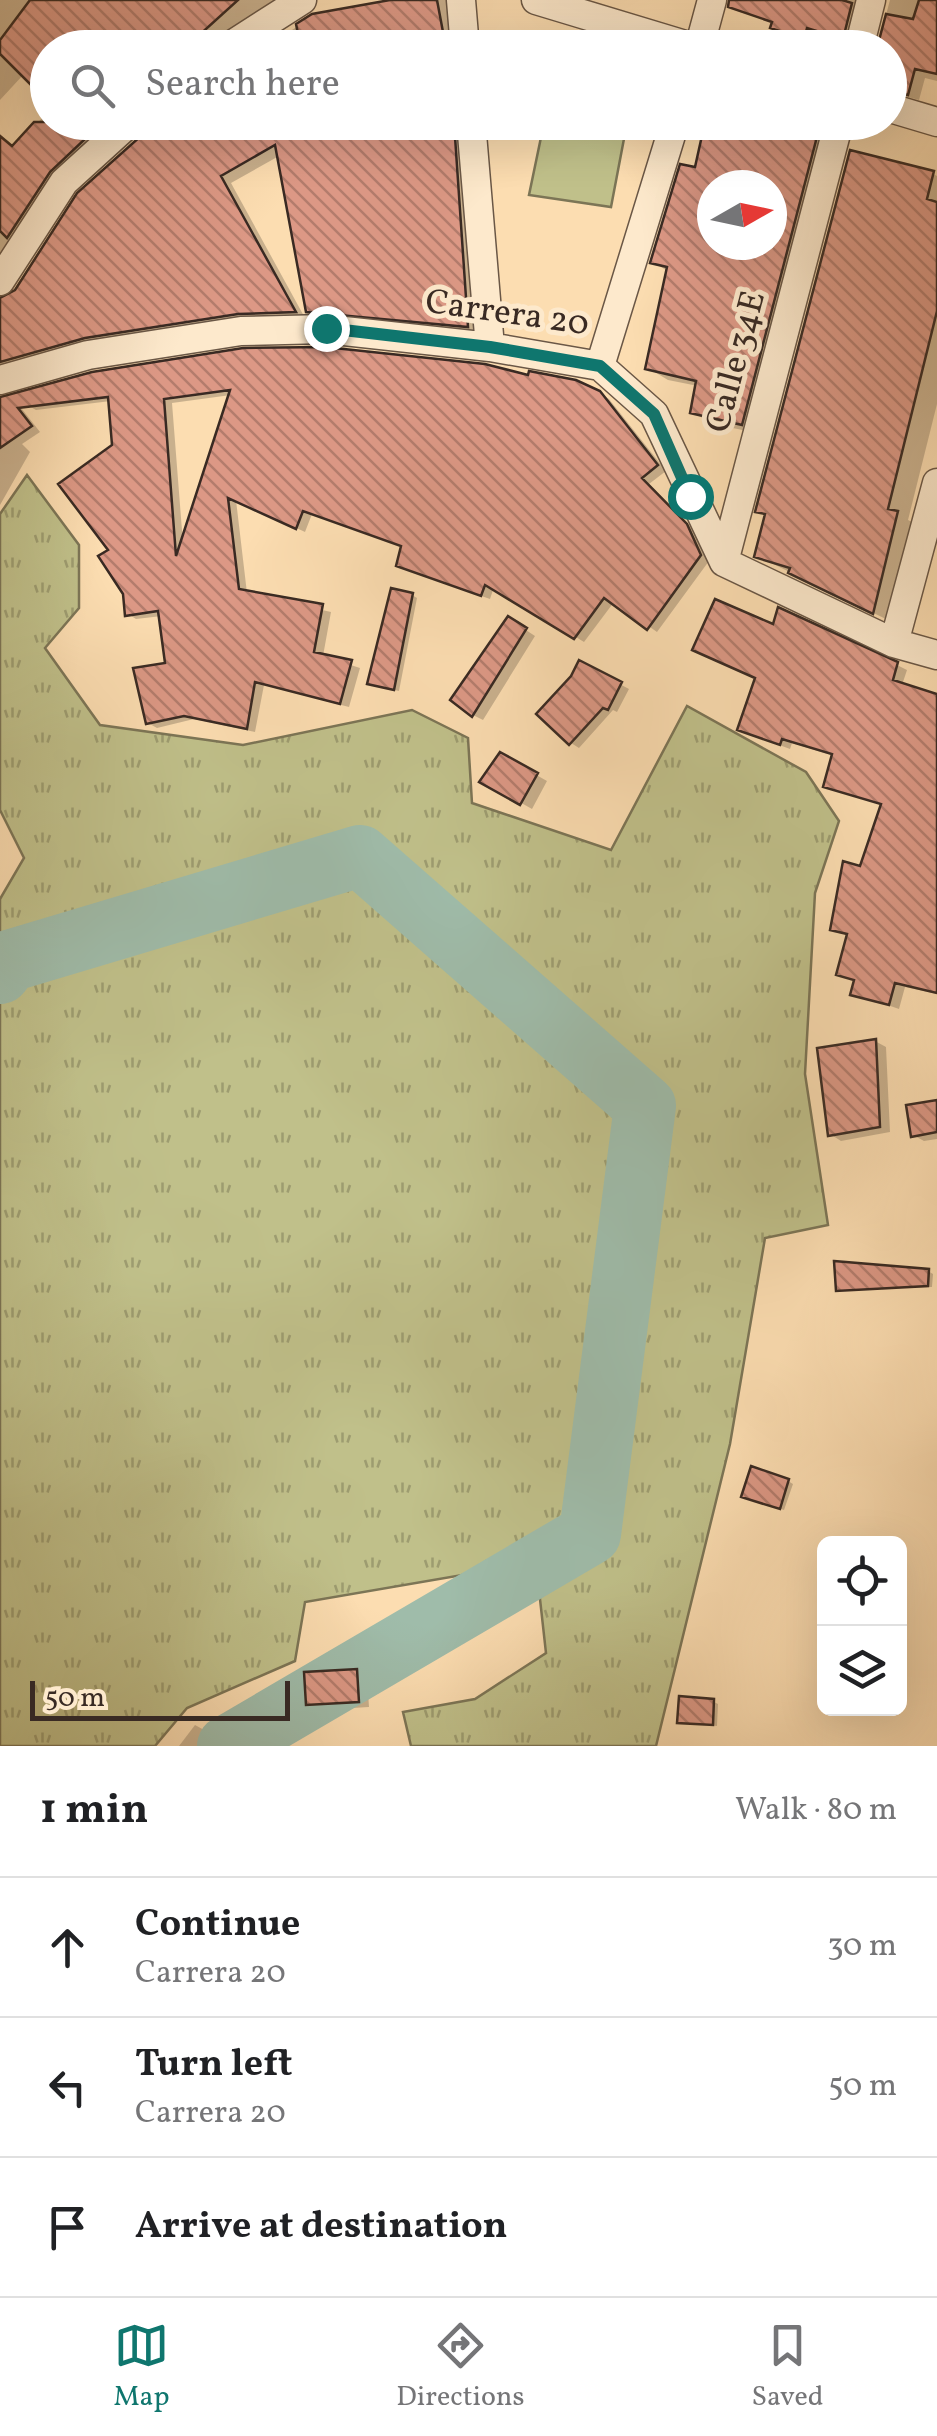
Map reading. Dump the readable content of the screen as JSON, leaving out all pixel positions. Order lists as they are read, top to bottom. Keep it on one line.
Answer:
{"streets":{"street":["Carrera 20","Calle 34E"]},"crossings":[["Carrera 20","Calle 34E"]],"scale_bar":"50 m","north":"right","page":{"search":"Search here","scale":"50 m","heading":["1 min","Walk · 80 m"],"list":[["Continue","Carrera 20","30 m"],["Turn left","Carrera 20","50 m"],"Arrive at destination"],"nav":["Map","Directions","Saved"]}}
